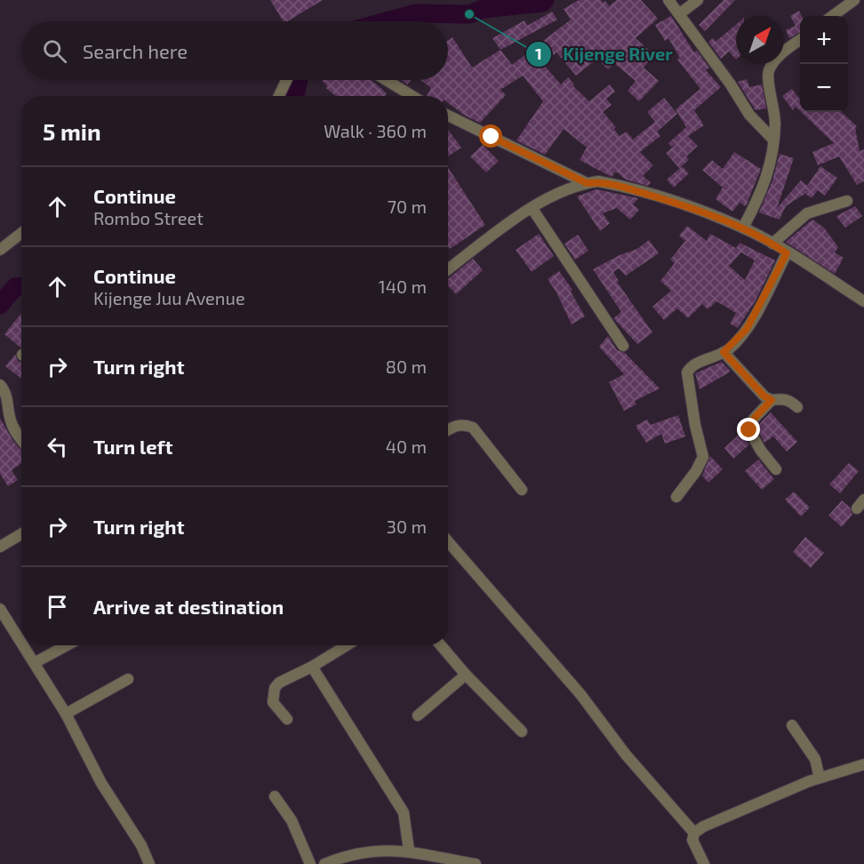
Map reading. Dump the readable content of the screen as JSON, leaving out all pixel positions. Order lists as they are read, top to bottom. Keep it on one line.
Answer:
{"places":["Kijenge River"],"north":"top right","page":{"map_buttons":["+","−"],"search":"Search here","heading":["5 min","Walk · 360 m"],"list":[["Continue","Rombo Street","70 m"],["Continue","Kijenge Juu Avenue","140 m"],["Turn right","80 m"],["Turn left","40 m"],["Turn right","30 m"],"Arrive at destination"]}}
